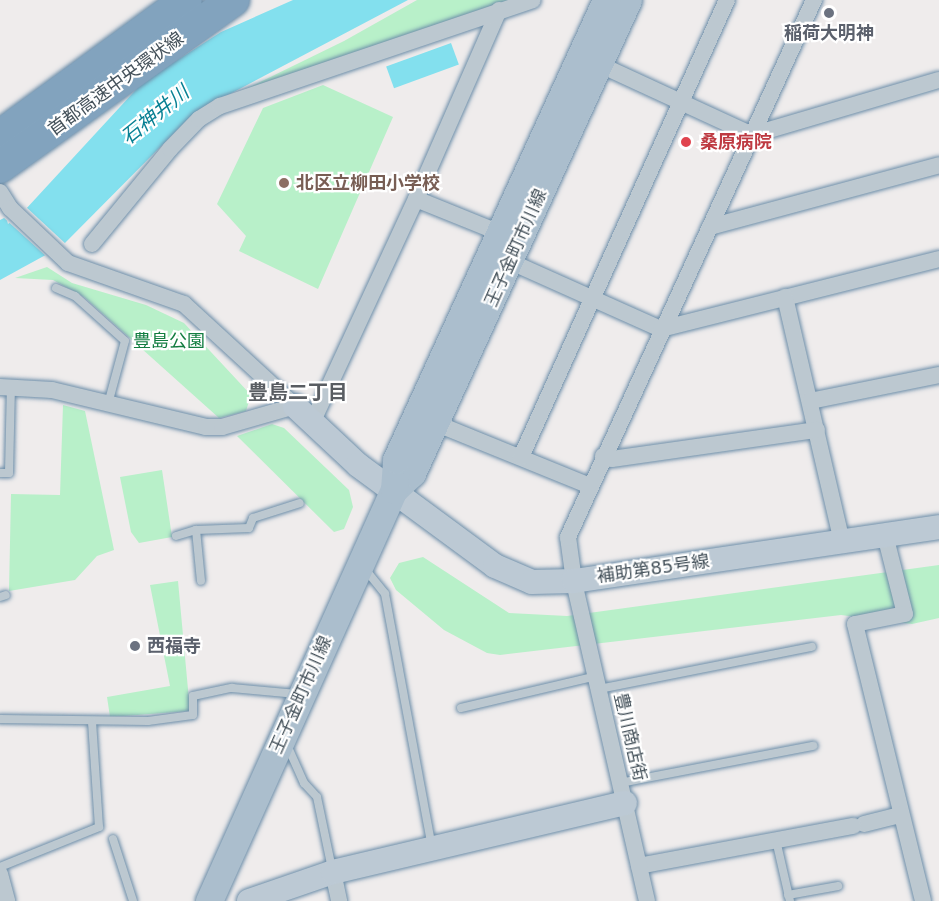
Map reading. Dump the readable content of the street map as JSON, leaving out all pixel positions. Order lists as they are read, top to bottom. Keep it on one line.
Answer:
{"streets":{"highway":["首都高速中央環状線"],"main road":["王子金町市川線"],"street":["補助第85号線","豊川商店街"]},"crossings":[["王子金町市川線","補助第85号線"],["補助第85号線","豊川商店街"]],"districts":["豊島二丁目"],"water":["石神井川"],"parks":["豊島公園"],"places":["稲荷大明神","桑原病院","北区立柳田小学校","西福寺"]}
